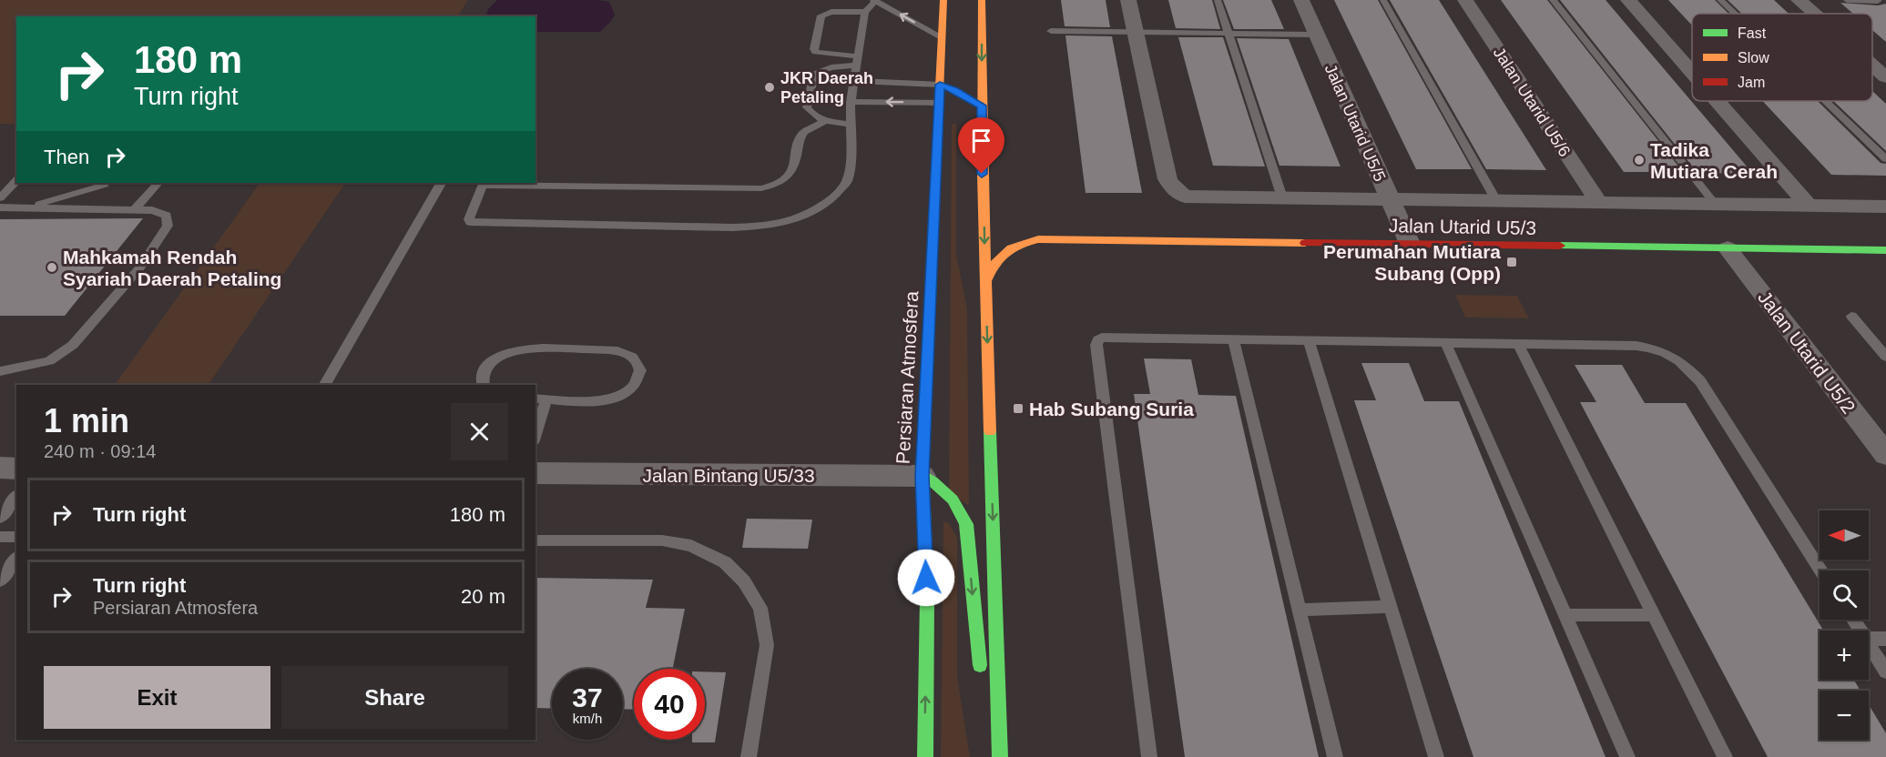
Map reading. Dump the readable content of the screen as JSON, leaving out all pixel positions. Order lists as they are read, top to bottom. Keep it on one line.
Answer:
{"streets":{"street":["Jalan Utarid U5/6","Jalan Utarid U5/5","Jalan Utarid U5/3","Jalan Utarid U5/2","Persiaran Atmosfera","Jalan Bintang U5/33"]},"crossings":[["Jalan Utarid U5/5","Jalan Utarid U5/3"],["Jalan Utarid U5/3","Jalan Utarid U5/2"],["Persiaran Atmosfera","Jalan Bintang U5/33"]],"places":{"other":["JKR Daerah Petaling","Tadika Mutiara Cerah","Mahkamah Rendah Syariah Daerah Petaling"],"transit":["Perumahan Mutiara Subang (Opp)","Hab Subang Suria"]},"legend":["Fast","Slow","Jam"],"north":"left","page":{"turn":["180 m","Turn right"],"then":"Then","heading":["1 min","240 m · 09:14"],"list":[{"name":"Turn right","value":"180 m"},{"name":"Turn right","note":"Persiaran Atmosfera","value":"20 m"}],"map_buttons":["+","−"],"buttons":["Exit","Share"],"speed":"37 km/h","limit":"40"}}
